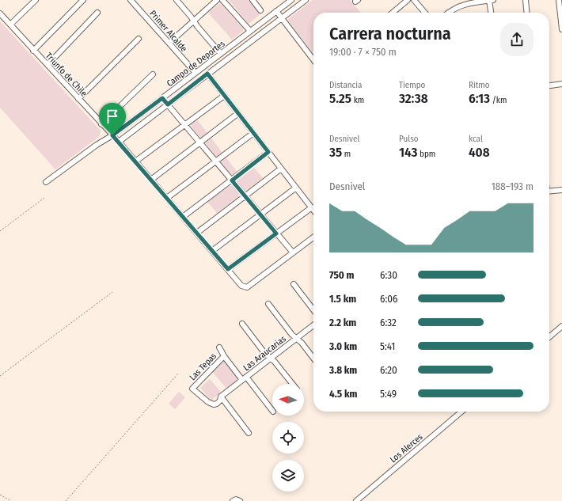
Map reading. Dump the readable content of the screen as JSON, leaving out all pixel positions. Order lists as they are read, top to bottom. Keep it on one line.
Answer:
{"streets":{"street":["Primer Alcalde","Campo de Deportes","Triunfo de Chile","Las Araucarias","Las Tepas","Los Alerces"]},"crossings":[["Primer Alcalde","Campo de Deportes"],["Campo de Deportes","Triunfo de Chile"],["Las Araucarias","Las Tepas"]],"north":"left","page":{"heading":["Carrera nocturna","19:00 · 7 × 750 m"],"stats":[["Distancia","5.25 km"],["Tiempo","32:38"],["Ritmo","6:13 /km"],["Desnivel","35 m"],["Pulso","143 bpm"],["kcal","408"]],"chart":["Desnivel","188–193 m"],"list":[{"name":"750 m","note":"6:30"},{"name":"1.5 km","note":"6:06"},{"name":"2.2 km","note":"6:32"},{"name":"3.0 km","note":"5:41"},{"name":"3.8 km","note":"6:20"},{"name":"4.5 km","note":"5:49"}]}}
